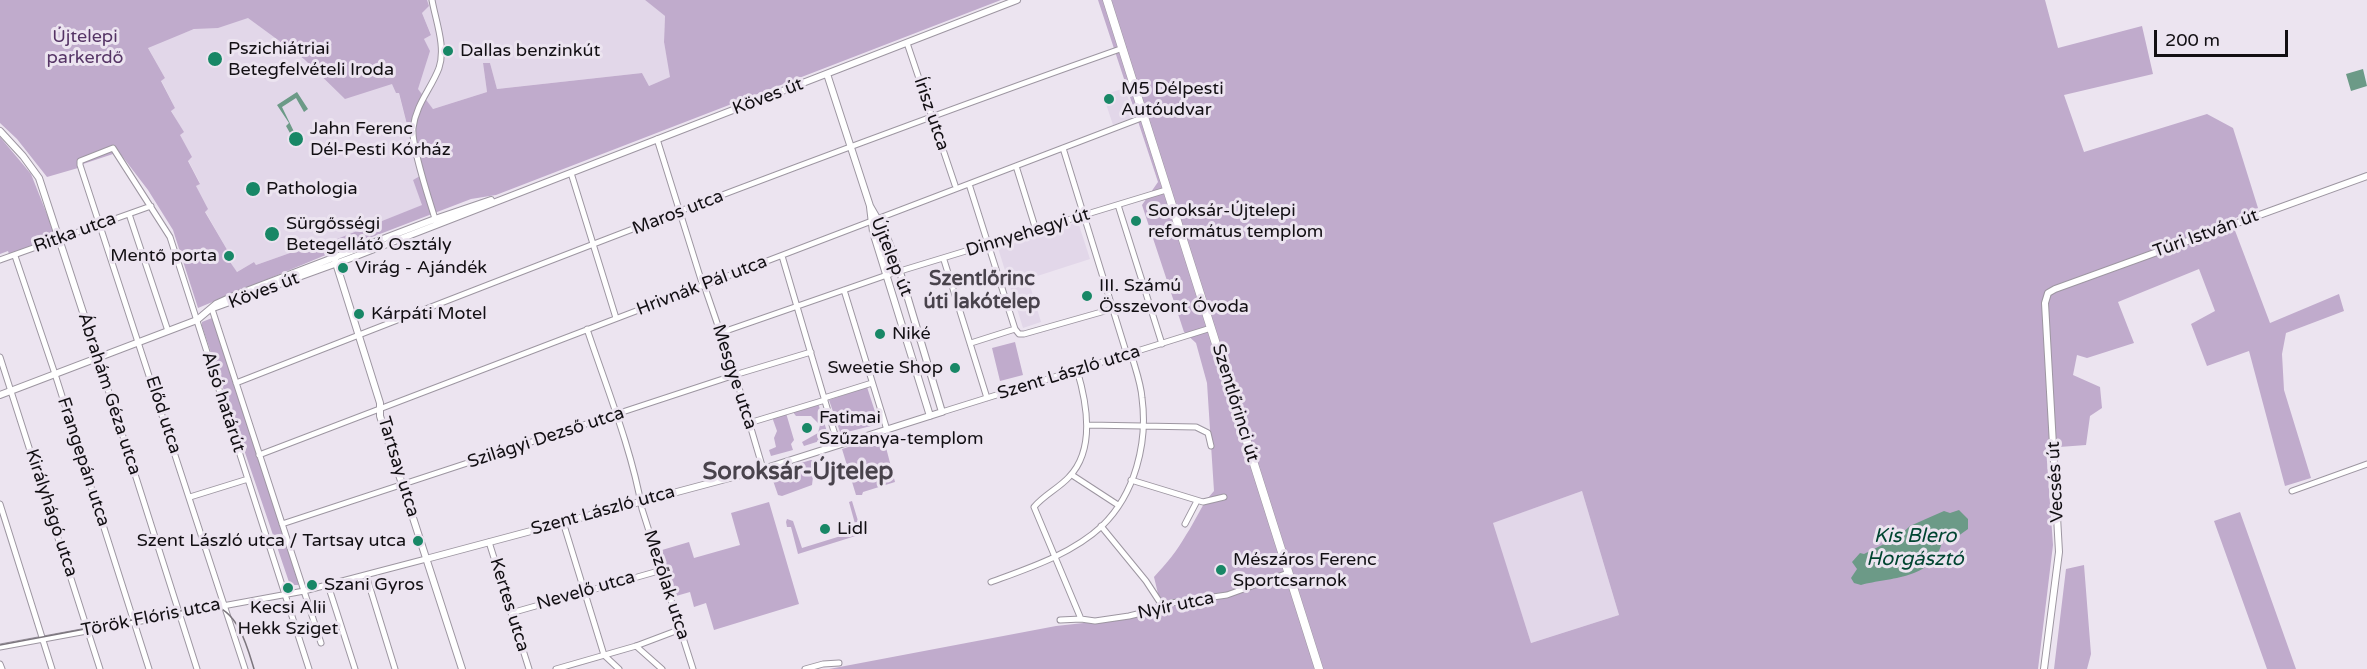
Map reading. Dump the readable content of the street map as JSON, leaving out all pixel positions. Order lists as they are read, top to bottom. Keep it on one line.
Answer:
{"streets":{"main road":["Szentlőrinci út"],"street":["Köves út","Írisz utca","Maros utca","Ritka utca","Dinnyehegyi út","Túri István út","Újtelep út","Hrivnák Pál utca","Szent László utca","Mesgye utca","Ábrahám Géza utca","Alsó határút","Előd utca","Szilágyi Dezső utca","Frangepán utca","Tartsay utca","Vecsés út","Királyhágó utca","Mezőlak utca","Nevelő utca","Kertes utca","Nyír utca","Török Flóris utca"]},"crossings":[["Köves út","Írisz utca"],["Köves út","Újtelep út"],["Köves út","Mesgye utca"],["Köves út","Ábrahám Géza utca"],["Köves út","Alsó határút"],["Köves út","Előd utca"],["Köves út","Frangepán utca"],["Köves út","Tartsay utca"],["Köves út","Királyhágó utca"],["Írisz utca","Maros utca"],["Maros utca","Újtelep út"],["Maros utca","Mesgye utca"],["Maros utca","Alsó határút"],["Maros utca","Szentlőrinci út"],["Maros utca","Tartsay utca"],["Ritka utca","Ábrahám Géza utca"],["Ritka utca","Alsó határút"],["Ritka utca","Előd utca"],["Ritka utca","Frangepán utca"],["Dinnyehegyi út","Újtelep út"],["Dinnyehegyi út","Mesgye utca"],["Dinnyehegyi út","Szentlőrinci út"],["Túri István út","Vecsés út"],["Újtelep út","Hrivnák Pál utca"],["Újtelep út","Szent László utca"],["Hrivnák Pál utca","Mesgye utca"],["Hrivnák Pál utca","Alsó határút"],["Hrivnák Pál utca","Szentlőrinci út"],["Hrivnák Pál utca","Tartsay utca"],["Hrivnák Pál utca","Mezőlak utca"],["Szent László utca","Mesgye utca"],["Szent László utca","Alsó határút"],["Szent László utca","Szentlőrinci út"],["Szent László utca","Tartsay utca"],["Szent László utca","Mezőlak utca"],["Szent László utca","Kertes utca"],["Szent László utca","Török Flóris utca"],["Mesgye utca","Szilágyi Dezső utca"],["Ábrahám Géza utca","Török Flóris utca"],["Alsó határút","Előd utca"],["Alsó határút","Szilágyi Dezső utca"],["Alsó határút","Török Flóris utca"],["Szentlőrinci út","Nyír utca"],["Előd utca","Török Flóris utca"],["Szilágyi Dezső utca","Tartsay utca"],["Szilágyi Dezső utca","Mezőlak utca"],["Frangepán utca","Török Flóris utca"],["Királyhágó utca","Török Flóris utca"],["Mezőlak utca","Nevelő utca"],["Nevelő utca","Kertes utca"]],"districts":["Szentlőrinc úti lakótelep","Soroksár-Újtelep"],"water":["Kis Blero Horgásztó"],"parks":["Újtelepi parkerdő"],"places":["Dallas benzinkút","Pszichiátriai Betegfelvételi Iroda","M5 Délpesti Autóudvar","Jahn Ferenc Dél-Pesti Kórház","Pathologia","Soroksár-Újtelepi református templom","Sürgősségi Betegellátó Osztály","Mentő porta","Virág - Ajándék","III. Számú Összevont Óvoda","Kárpáti Motel","Niké","Sweetie Shop","Fatimai Szűzanya-templom","Lidl","Szent László utca / Tartsay utca","Mészáros Ferenc Sportcsarnok","Szani Gyros","Kecsi Alii Hekk Sziget"],"scale_bar":"200 m"}
